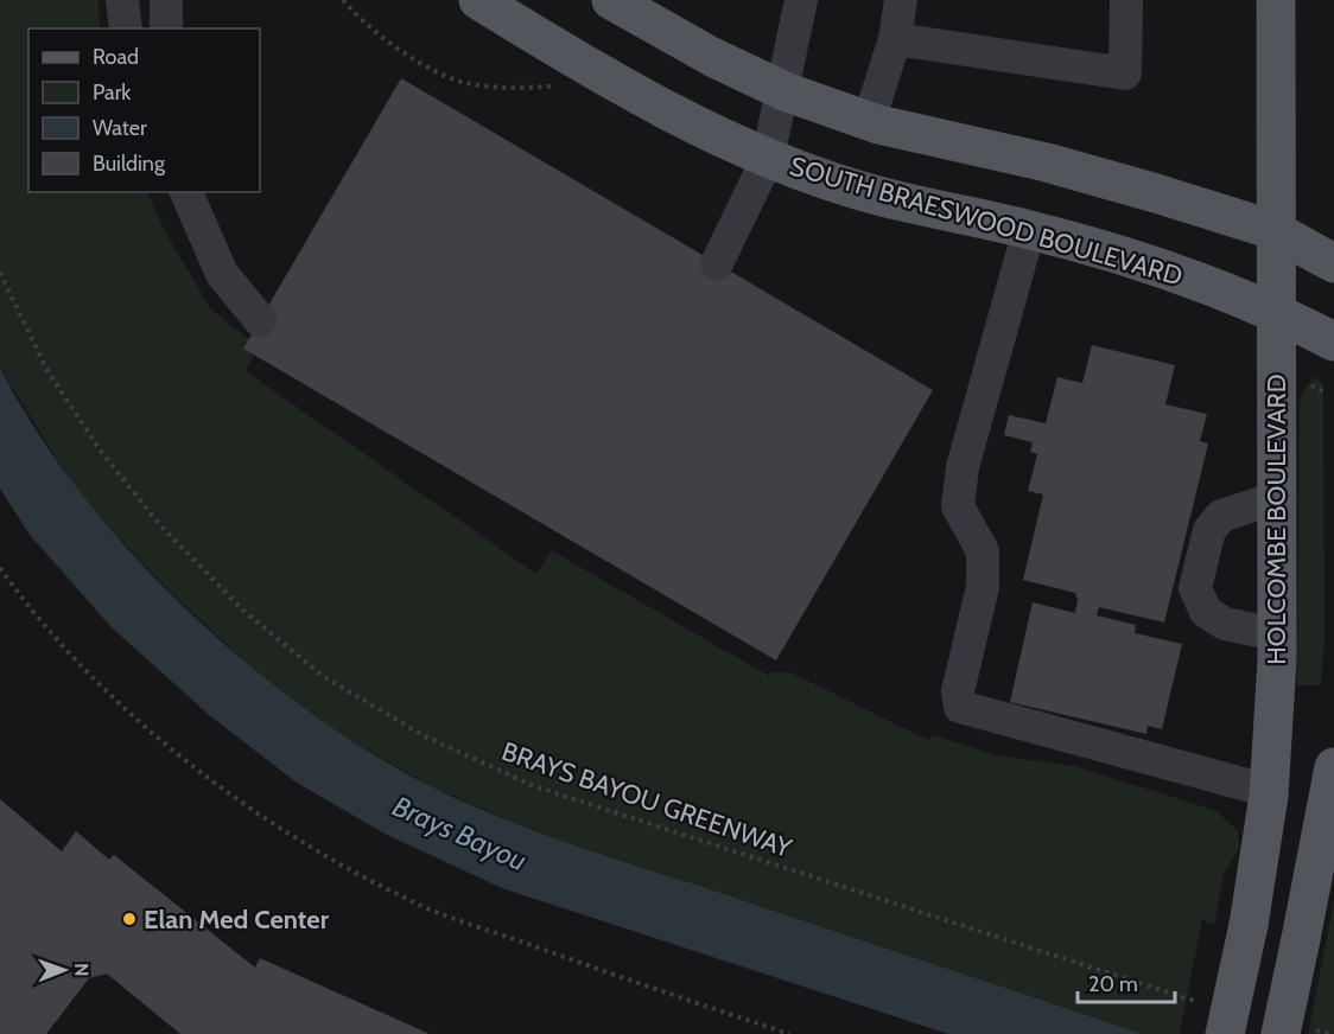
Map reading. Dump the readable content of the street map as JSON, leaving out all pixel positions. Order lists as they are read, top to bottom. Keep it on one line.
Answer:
{"streets":{"main road":["SOUTH BRAESWOOD BOULEVARD","HOLCOMBE BOULEVARD"],"path":["BRAYS BAYOU GREENWAY"]},"crossings":[["SOUTH BRAESWOOD BOULEVARD","HOLCOMBE BOULEVARD"]],"water":["Brays Bayou"],"places":["Elan Med Center"],"legend":["Road","Park","Water","Building"],"scale_bar":"20 m","north":"right"}
